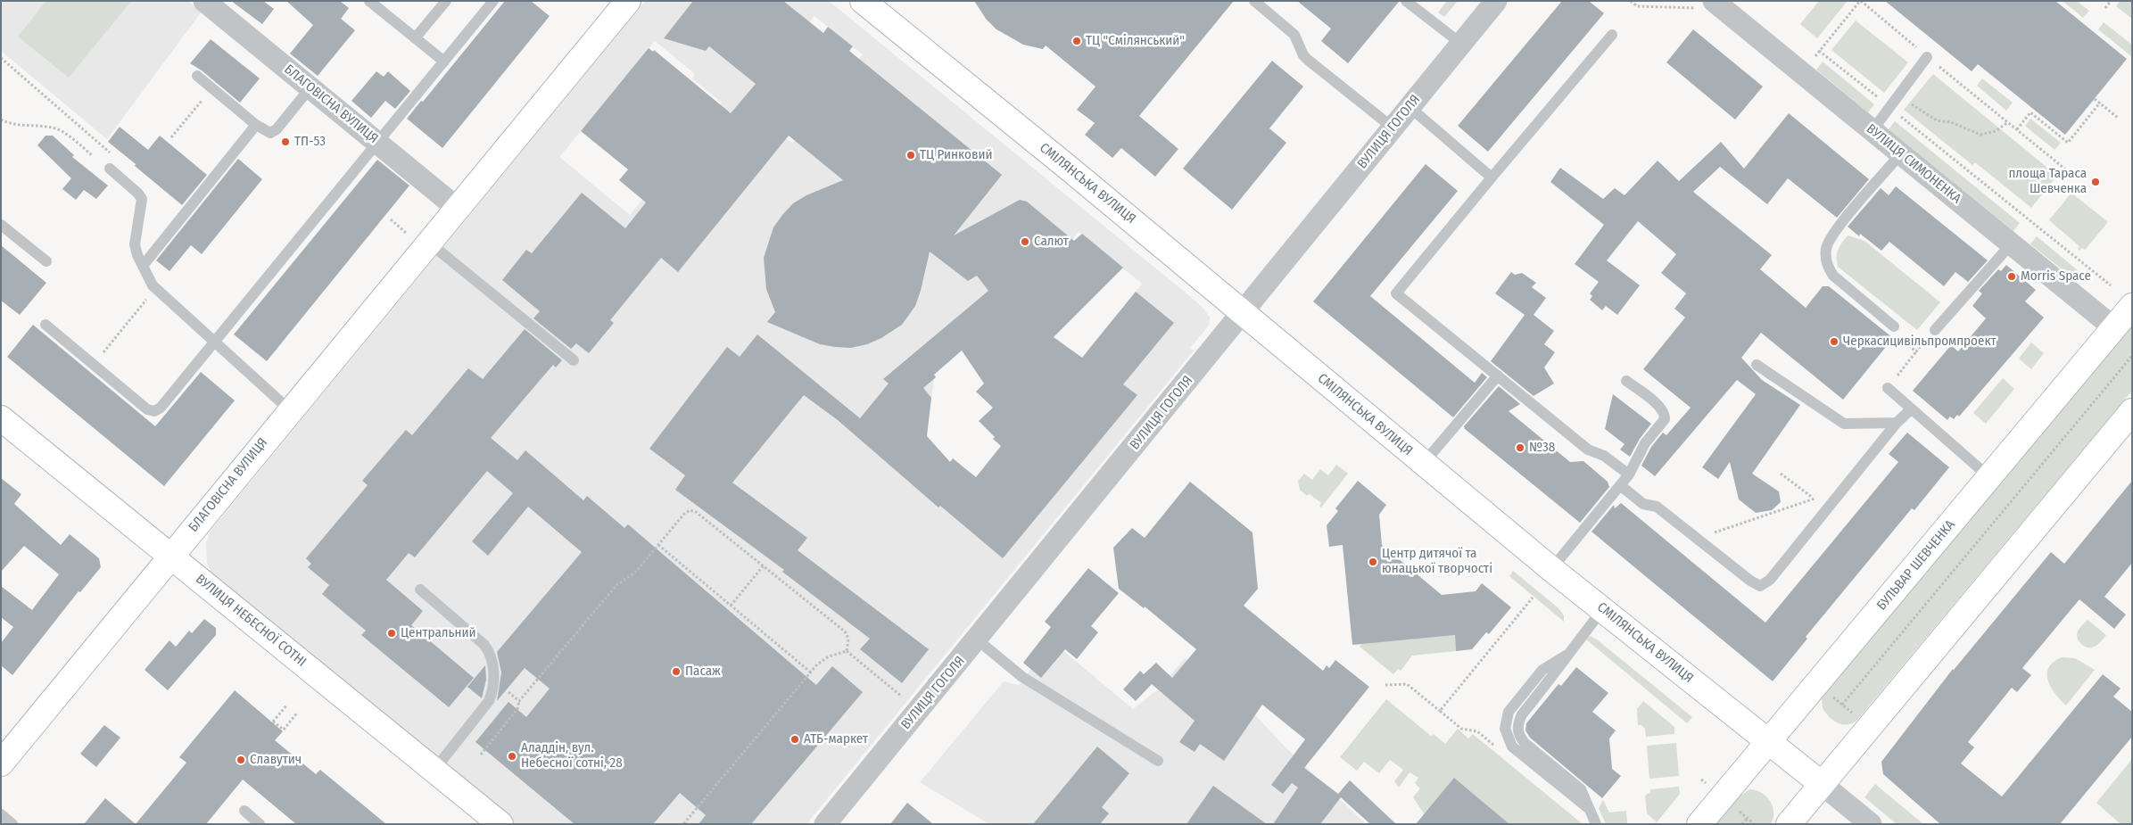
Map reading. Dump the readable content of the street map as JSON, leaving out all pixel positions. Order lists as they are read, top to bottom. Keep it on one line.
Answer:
{"streets":{"main road":["БЛАГОВІСНА ВУЛИЦЯ","СМІЛЯНСЬКА ВУЛИЦЯ","БУЛЬВАР ШЕВЧЕНКА","ВУЛИЦЯ НЕБЕСНОЇ СОТНІ"],"street":["ВУЛИЦЯ ГОГОЛЯ","ВУЛИЦЯ СИМОНЕНКА"]},"crossings":[["БЛАГОВІСНА ВУЛИЦЯ","ВУЛИЦЯ НЕБЕСНОЇ СОТНІ"],["ВУЛИЦЯ ГОГОЛЯ","СМІЛЯНСЬКА ВУЛИЦЯ"],["ВУЛИЦЯ СИМОНЕНКА","БУЛЬВАР ШЕВЧЕНКА"],["СМІЛЯНСЬКА ВУЛИЦЯ","БУЛЬВАР ШЕВЧЕНКА"]],"places":["ТЦ \"Смілянський\"","ТП-53","ТЦ Ринковий","площа Тараса Шевченка","Салют","Morris Space","Черкасицивільпромпроект","№38","Центр дитячої та юнацької творчості","Центральний","Пасаж","АТБ-маркет","Аладдін, вул. Небесної сотні, 28","Славутич"]}
